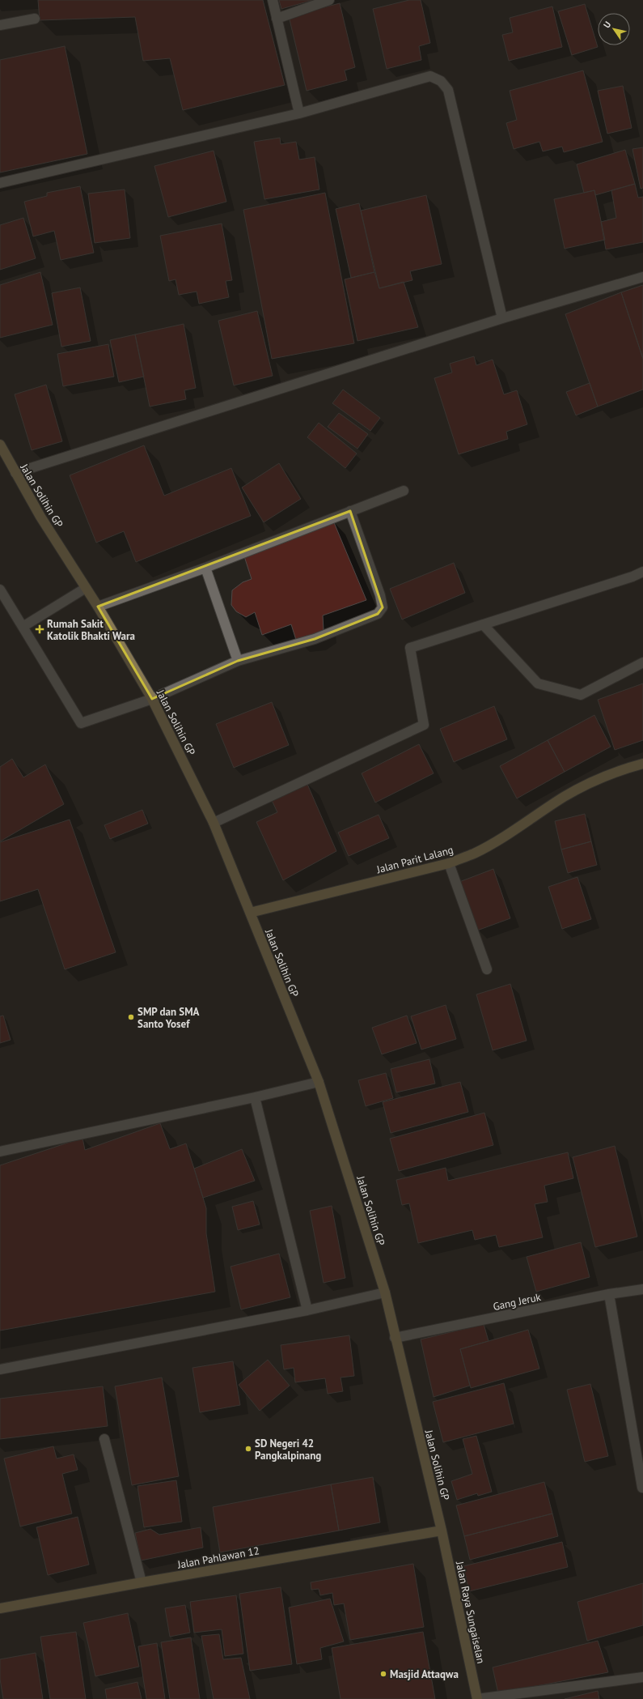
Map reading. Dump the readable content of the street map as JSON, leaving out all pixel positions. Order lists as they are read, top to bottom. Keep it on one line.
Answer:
{"streets":{"main road":["Jalan Solihin GP","Jalan Parit Lalang","Jalan Pahlawan 12","Jalan Raya Sungaiselan"],"street":["Gang Jeruk"]},"crossings":[["Jalan Solihin GP","Jalan Parit Lalang"],["Jalan Solihin GP","Gang Jeruk"],["Jalan Solihin GP","Jalan Pahlawan 12"],["Jalan Solihin GP","Jalan Raya Sungaiselan"],["Jalan Pahlawan 12","Jalan Raya Sungaiselan"]],"places":{"health":["Rumah Sakit Katolik Bhakti Wara"],"other":["SMP dan SMA Santo Yosef","SD Negeri 42 Pangkalpinang","Masjid Attaqwa"]},"north":"top left"}
